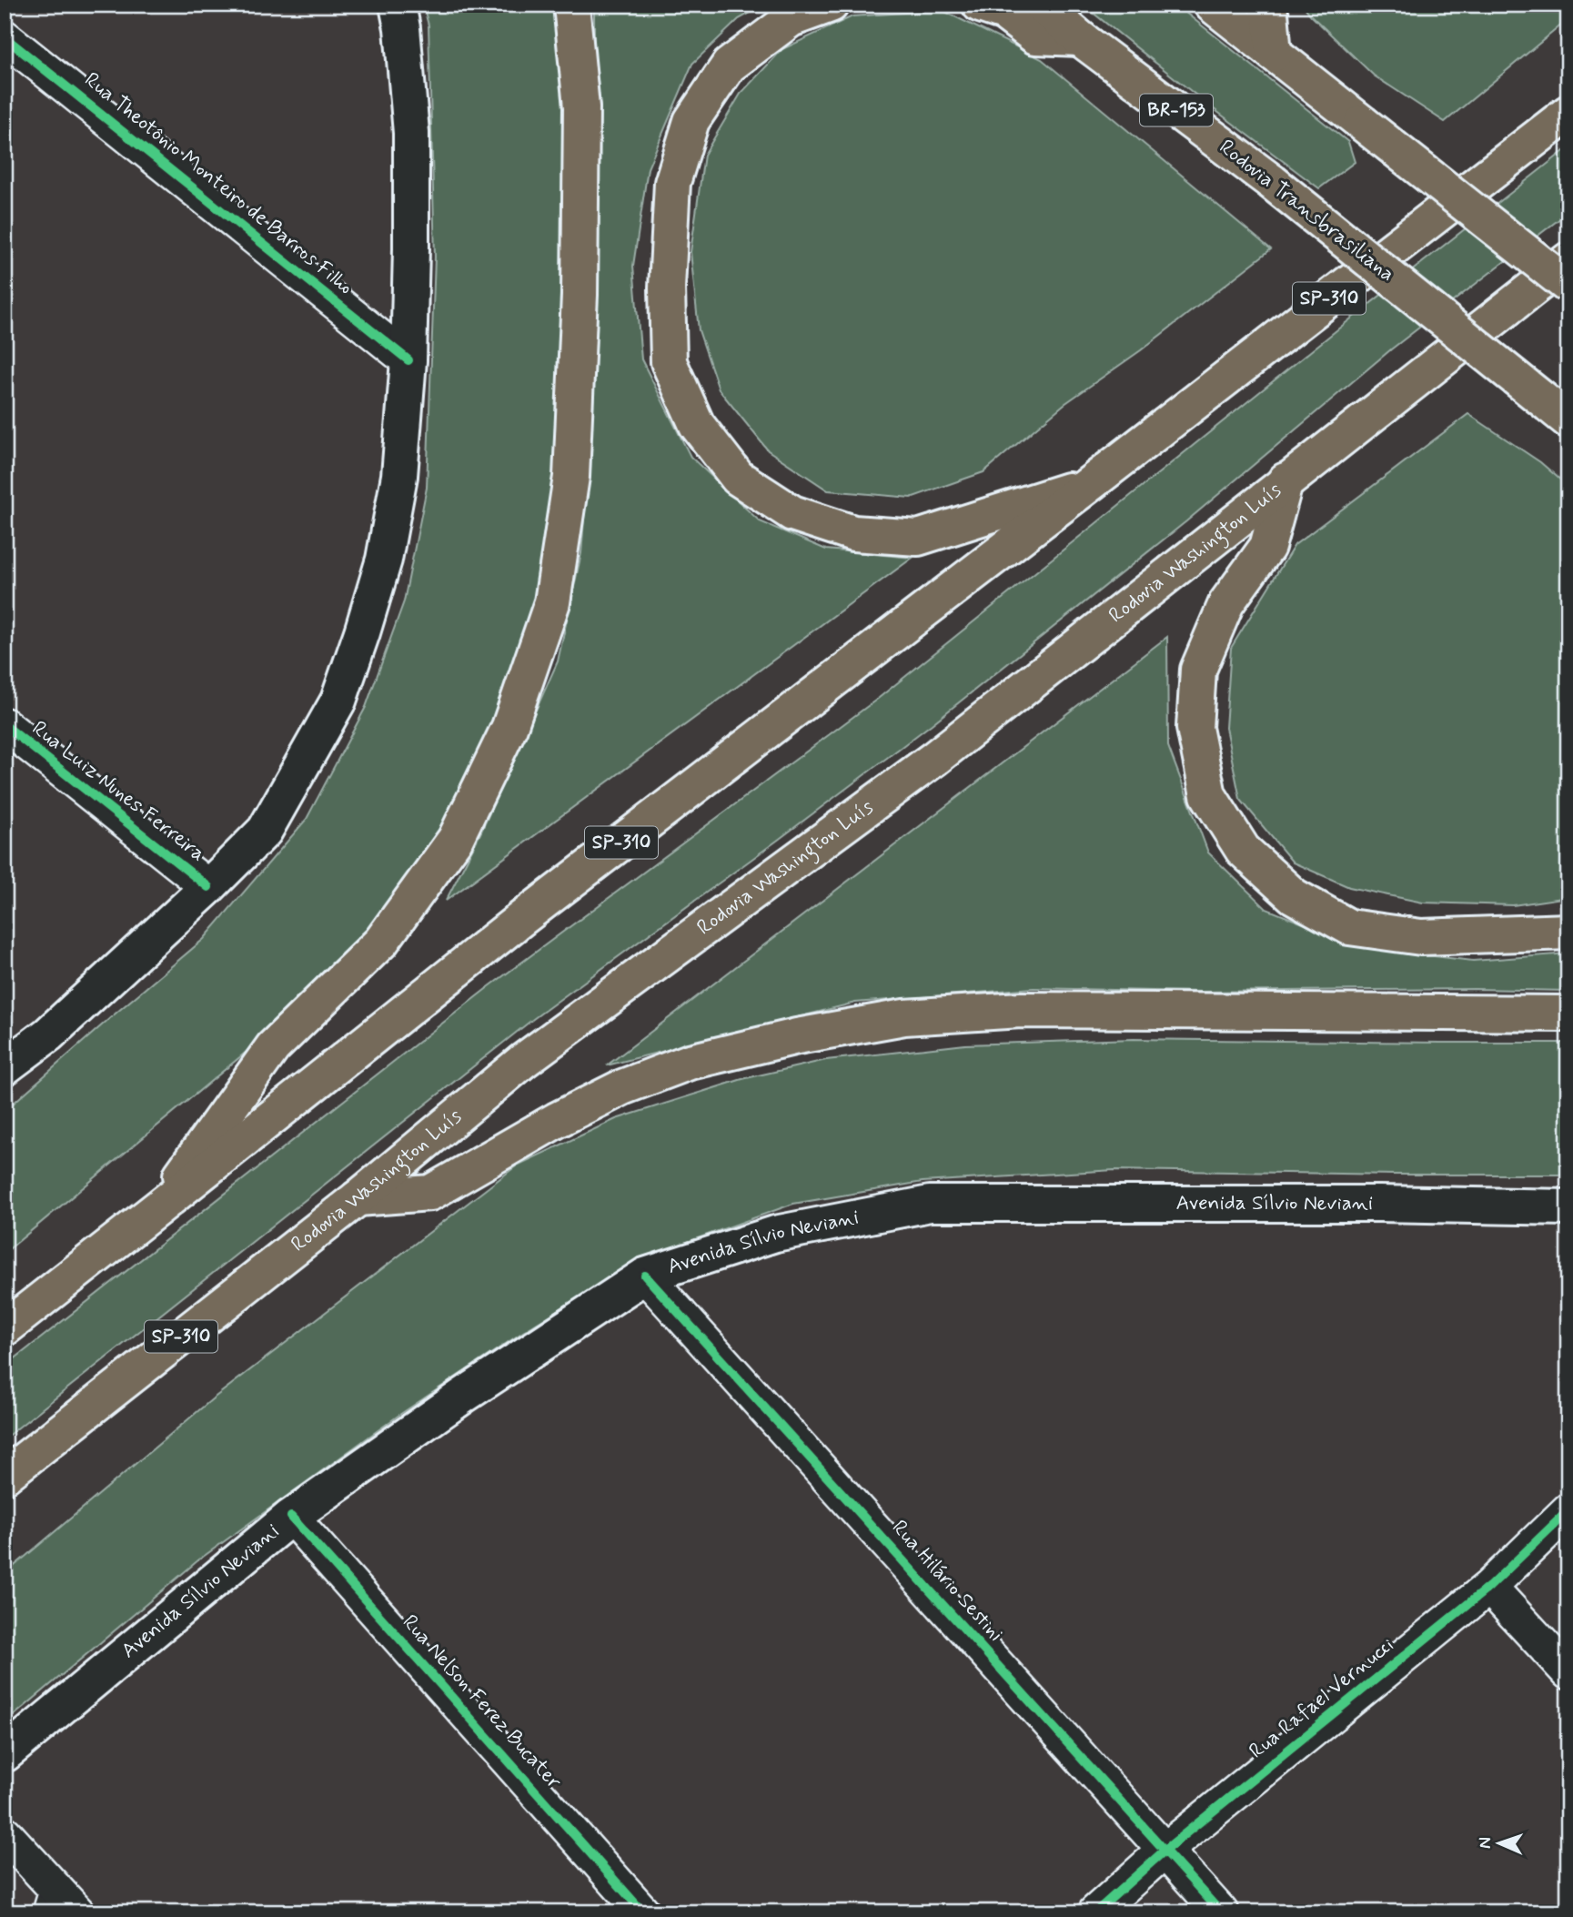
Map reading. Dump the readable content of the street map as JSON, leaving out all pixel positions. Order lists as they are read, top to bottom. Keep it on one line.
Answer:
{"streets":{"highway":["BR-153","Rodovia Transbrasiliana","SP-310","Rodovia Washington Luís"],"main road":["Avenida Sílvio Neviani"],"street":["Rua Theotônio Monteiro de Barros Filho","Rua Luiz Nunes Ferreira","Rua Hilário Sestini","Rua Rafael Vernucci","Rua Nelson Ferez Bucater"]},"crossings":[["Avenida Sílvio Neviani","Rua Hilário Sestini"],["Avenida Sílvio Neviani","Rua Nelson Ferez Bucater"],["Rua Hilário Sestini","Rua Rafael Vernucci"]],"north":"left"}
